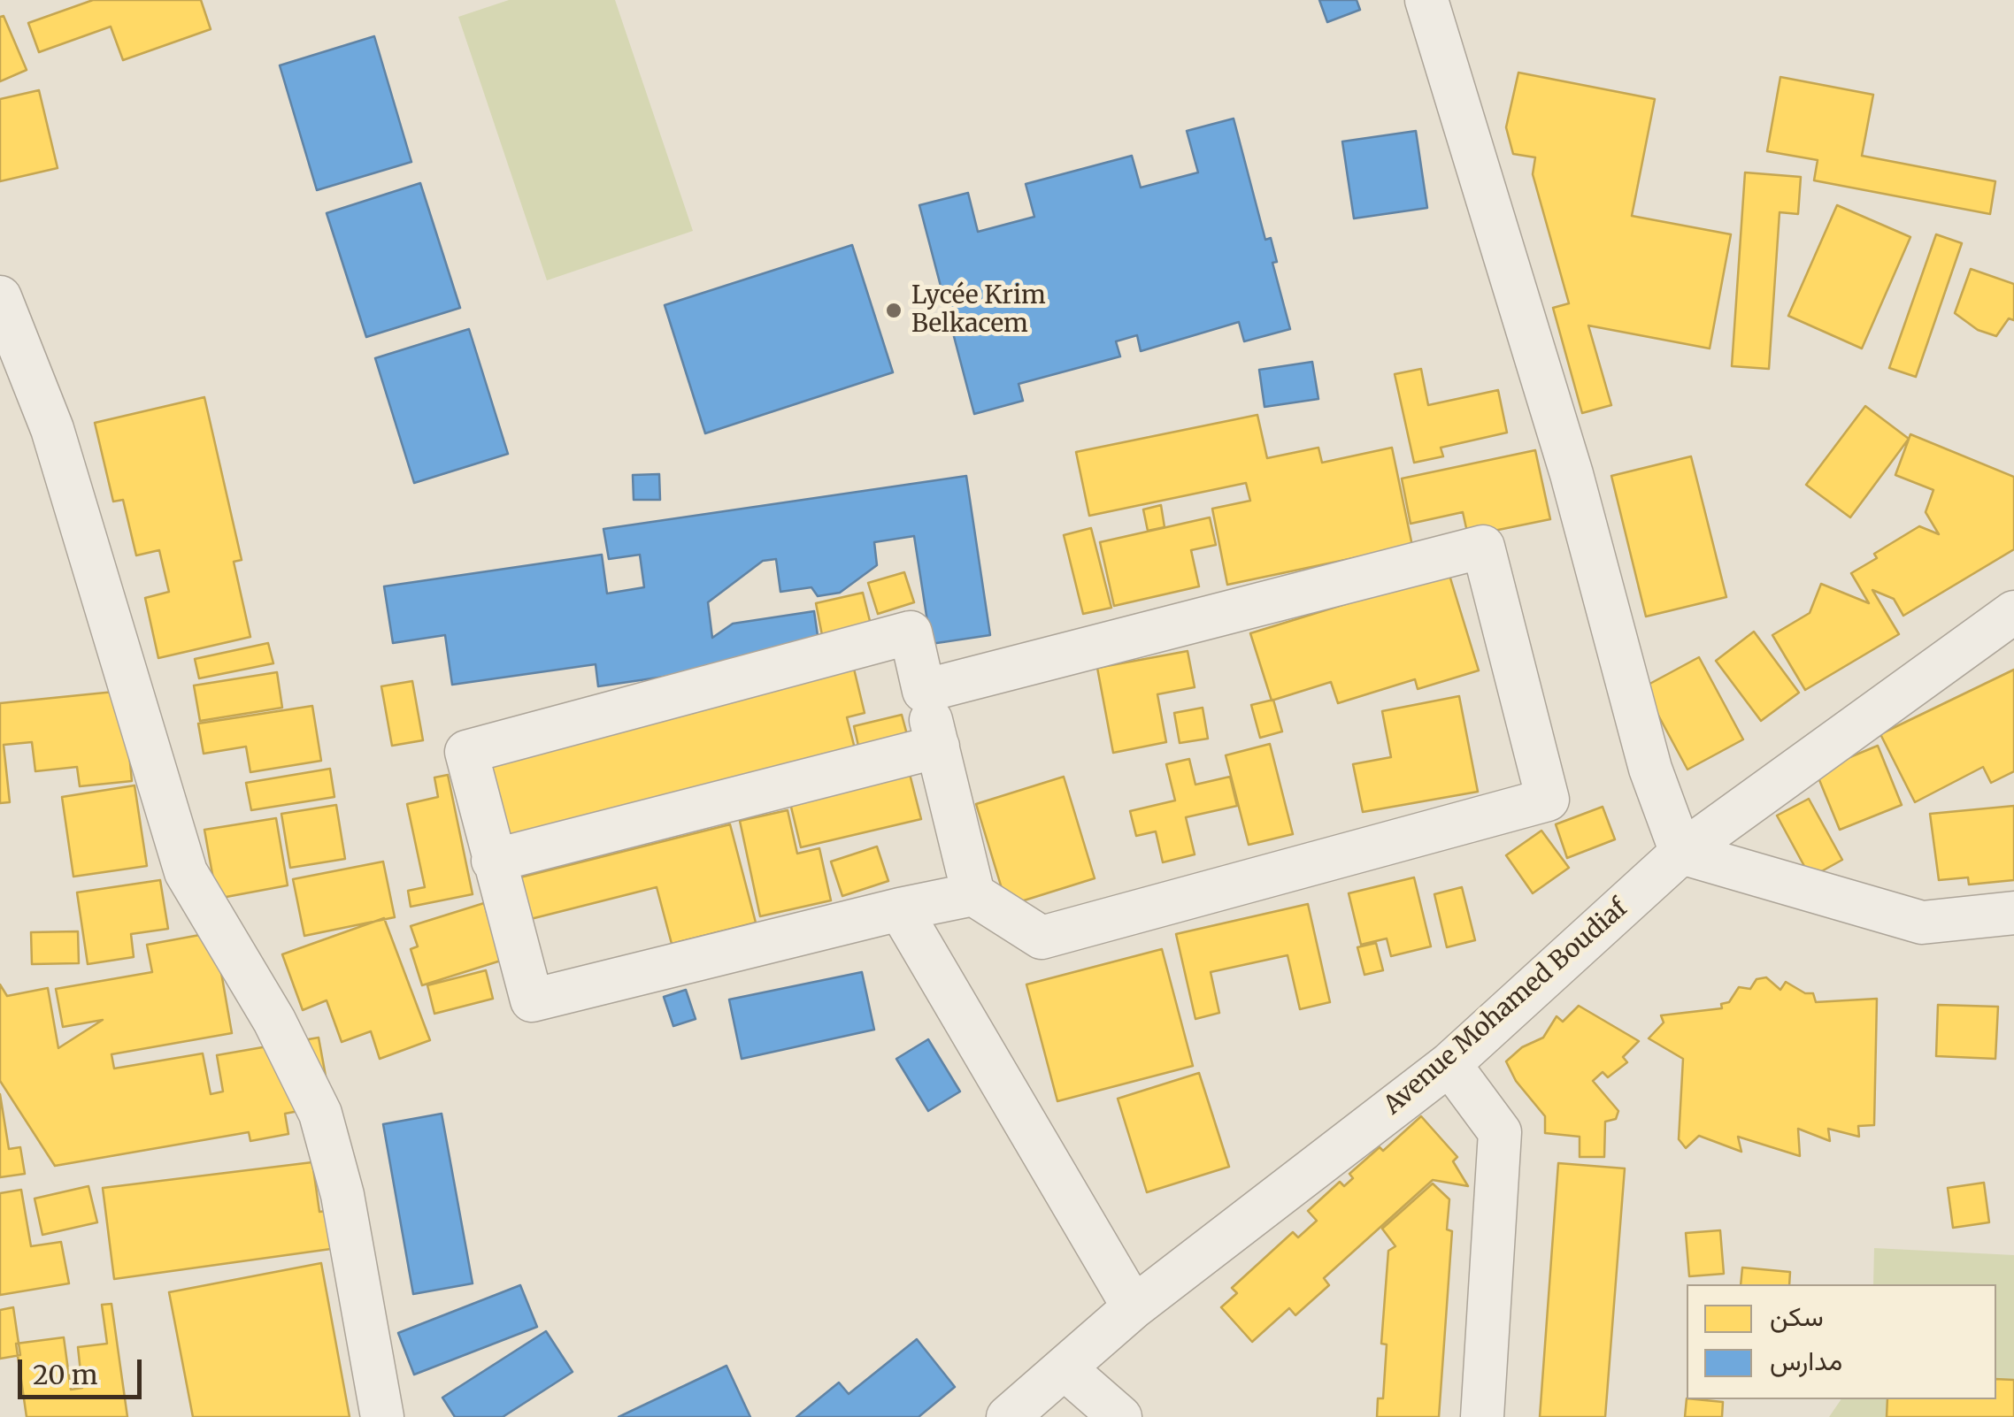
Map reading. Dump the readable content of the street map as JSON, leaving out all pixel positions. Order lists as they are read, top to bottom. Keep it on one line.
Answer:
{"streets":{"street":["Avenue Mohamed Boudiaf"]},"places":["Lycée Krim Belkacem"],"legend":["سكن","مدارس"],"scale_bar":"20 m"}
